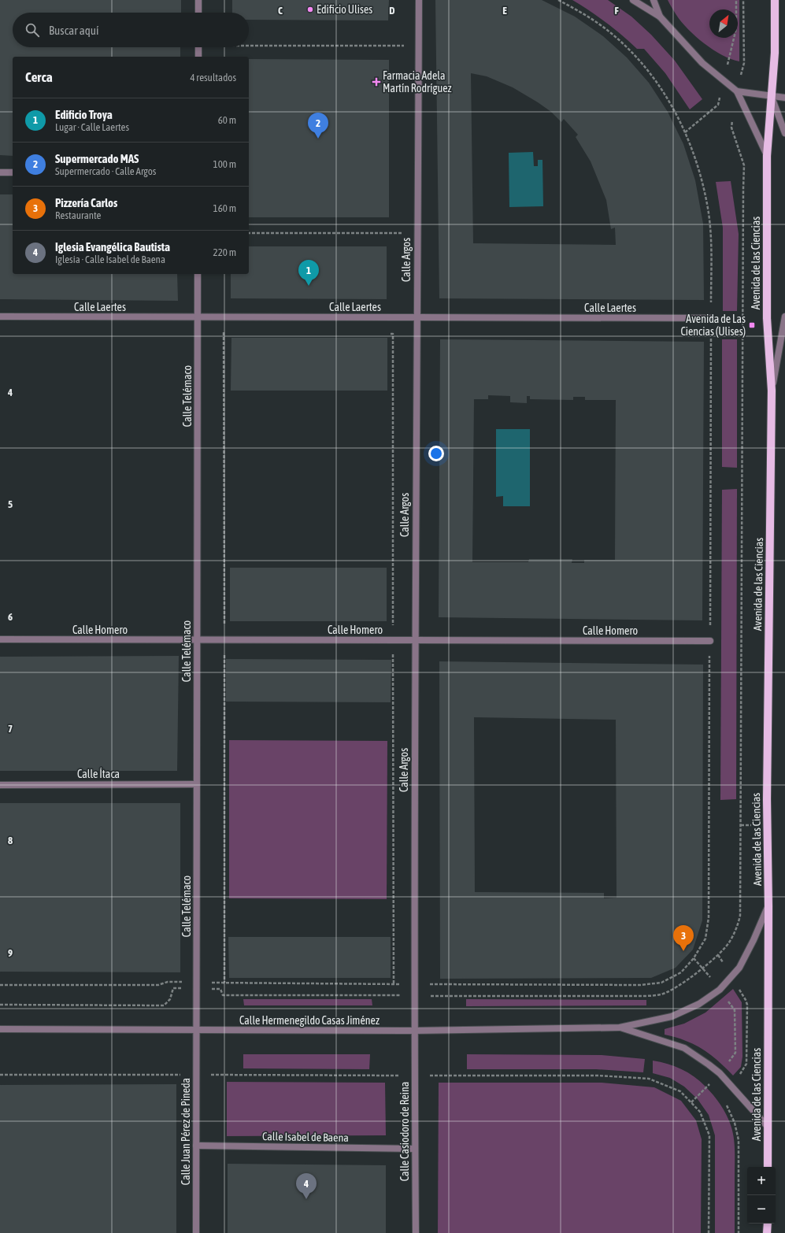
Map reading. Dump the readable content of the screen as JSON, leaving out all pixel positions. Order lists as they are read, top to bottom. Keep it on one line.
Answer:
{"streets":{"main road":["Avenida de las Ciencias"],"street":["Calle Argos","Calle Laertes","Calle Telémaco","Calle Homero","Calle Ítaca","Calle Hermenegildo Casas Jiménez","Calle Juan Pérez de Pineda","Calle Casiodoro de Reina","Calle Isabel de Baena"]},"crossings":[["Calle Argos","Calle Laertes"],["Calle Argos","Calle Homero"],["Calle Argos","Calle Hermenegildo Casas Jiménez"],["Calle Argos","Calle Casiodoro de Reina"],["Avenida de las Ciencias","Calle Hermenegildo Casas Jiménez"],["Calle Laertes","Calle Telémaco"],["Calle Telémaco","Calle Homero"],["Calle Telémaco","Calle Ítaca"],["Calle Telémaco","Calle Hermenegildo Casas Jiménez"],["Calle Telémaco","Calle Juan Pérez de Pineda"],["Calle Hermenegildo Casas Jiménez","Calle Juan Pérez de Pineda"],["Calle Hermenegildo Casas Jiménez","Calle Casiodoro de Reina"],["Calle Juan Pérez de Pineda","Calle Isabel de Baena"],["Calle Casiodoro de Reina","Calle Isabel de Baena"]],"places":{"other":["Edificio Ulises"],"health":["Farmacia Adela Martín Rodríguez"],"transit":["Avenida de Las Ciencias (Ulises)"]},"north":"top right","page":{"search":"Buscar aquí","heading":["Cerca","4 resultados"],"list":[{"mark":"1","name":"Edificio Troya","note":"Lugar · Calle Laertes","value":"60 m"},{"mark":"2","name":"Supermercado MAS","note":"Supermercado · Calle Argos","value":"100 m"},{"mark":"3","name":"Pizzería Carlos","note":"Restaurante","value":"160 m"},{"mark":"4","name":"Iglesia Evangélica Bautista","note":"Iglesia · Calle Isabel de Baena","value":"220 m"}],"pins":["2","1","3","4"],"map_buttons":["+","−"]},"grid":{"columns":["C","D","E","F"],"rows":["4","5","6","7","8","9"]}}
